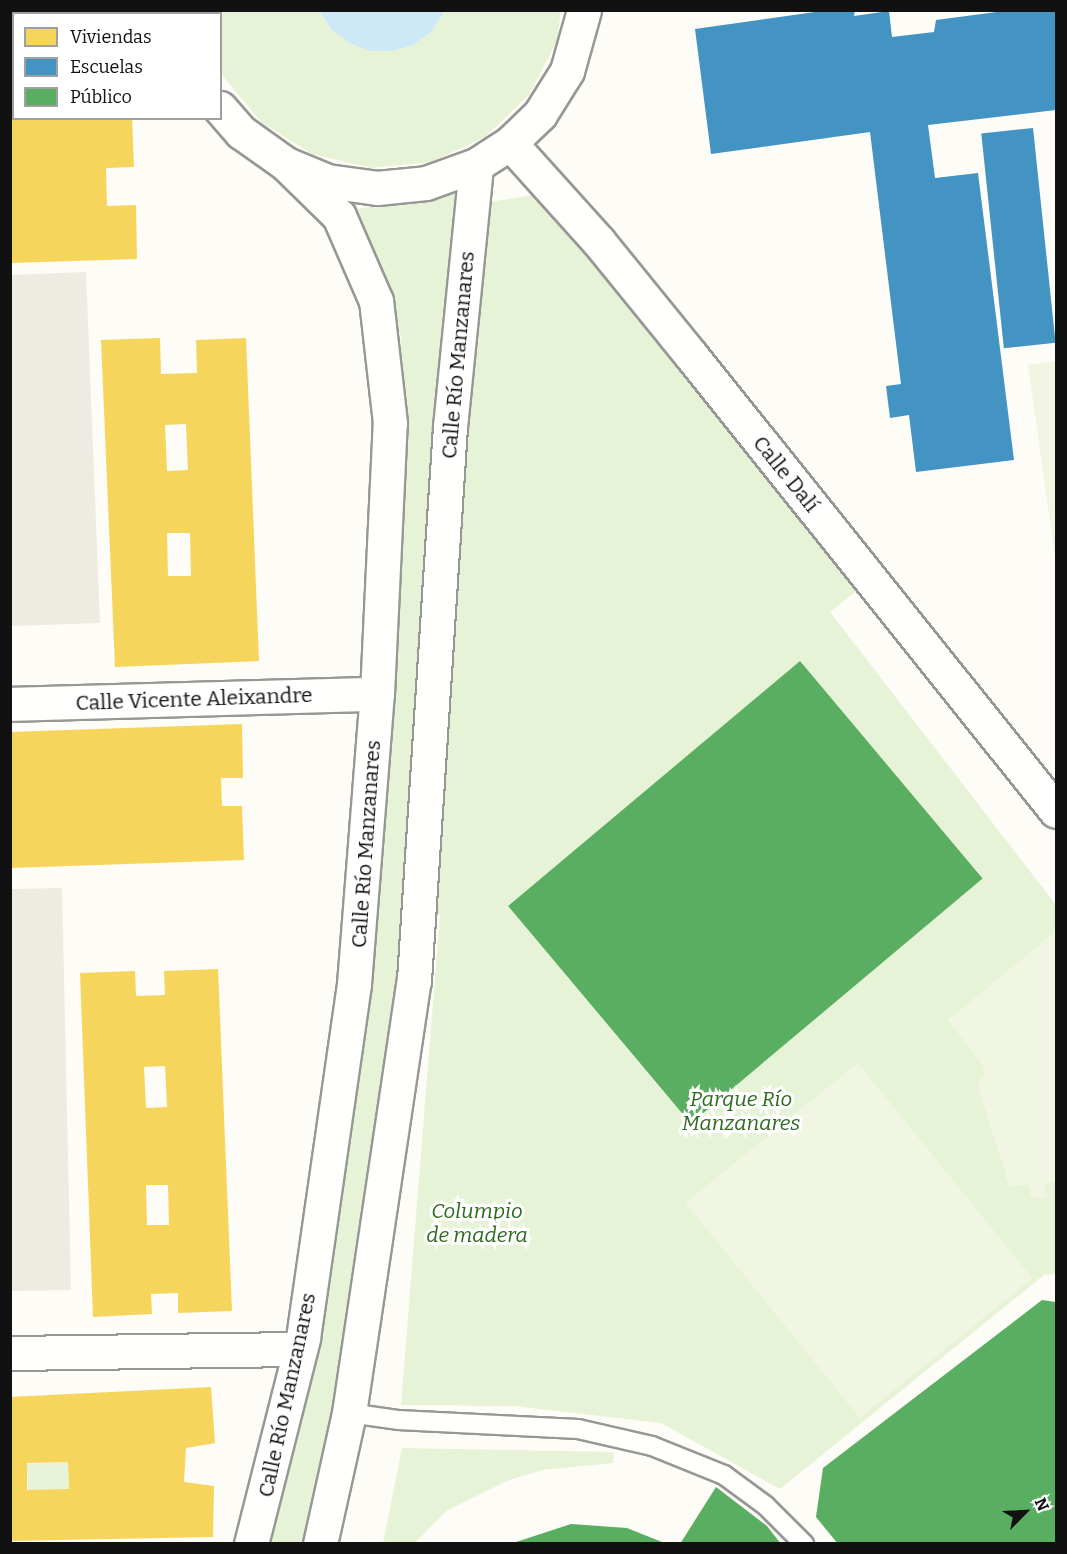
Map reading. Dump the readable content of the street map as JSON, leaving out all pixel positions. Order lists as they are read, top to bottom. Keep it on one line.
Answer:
{"streets":{"street":["Calle Río Manzanares","Calle Dalí","Calle Vicente Aleixandre"]},"crossings":[["Calle Río Manzanares","Calle Vicente Aleixandre"]],"parks":["Parque Río Manzanares","Columpio de madera"],"legend":["Viviendas","Escuelas","Público"],"north":"top right"}
